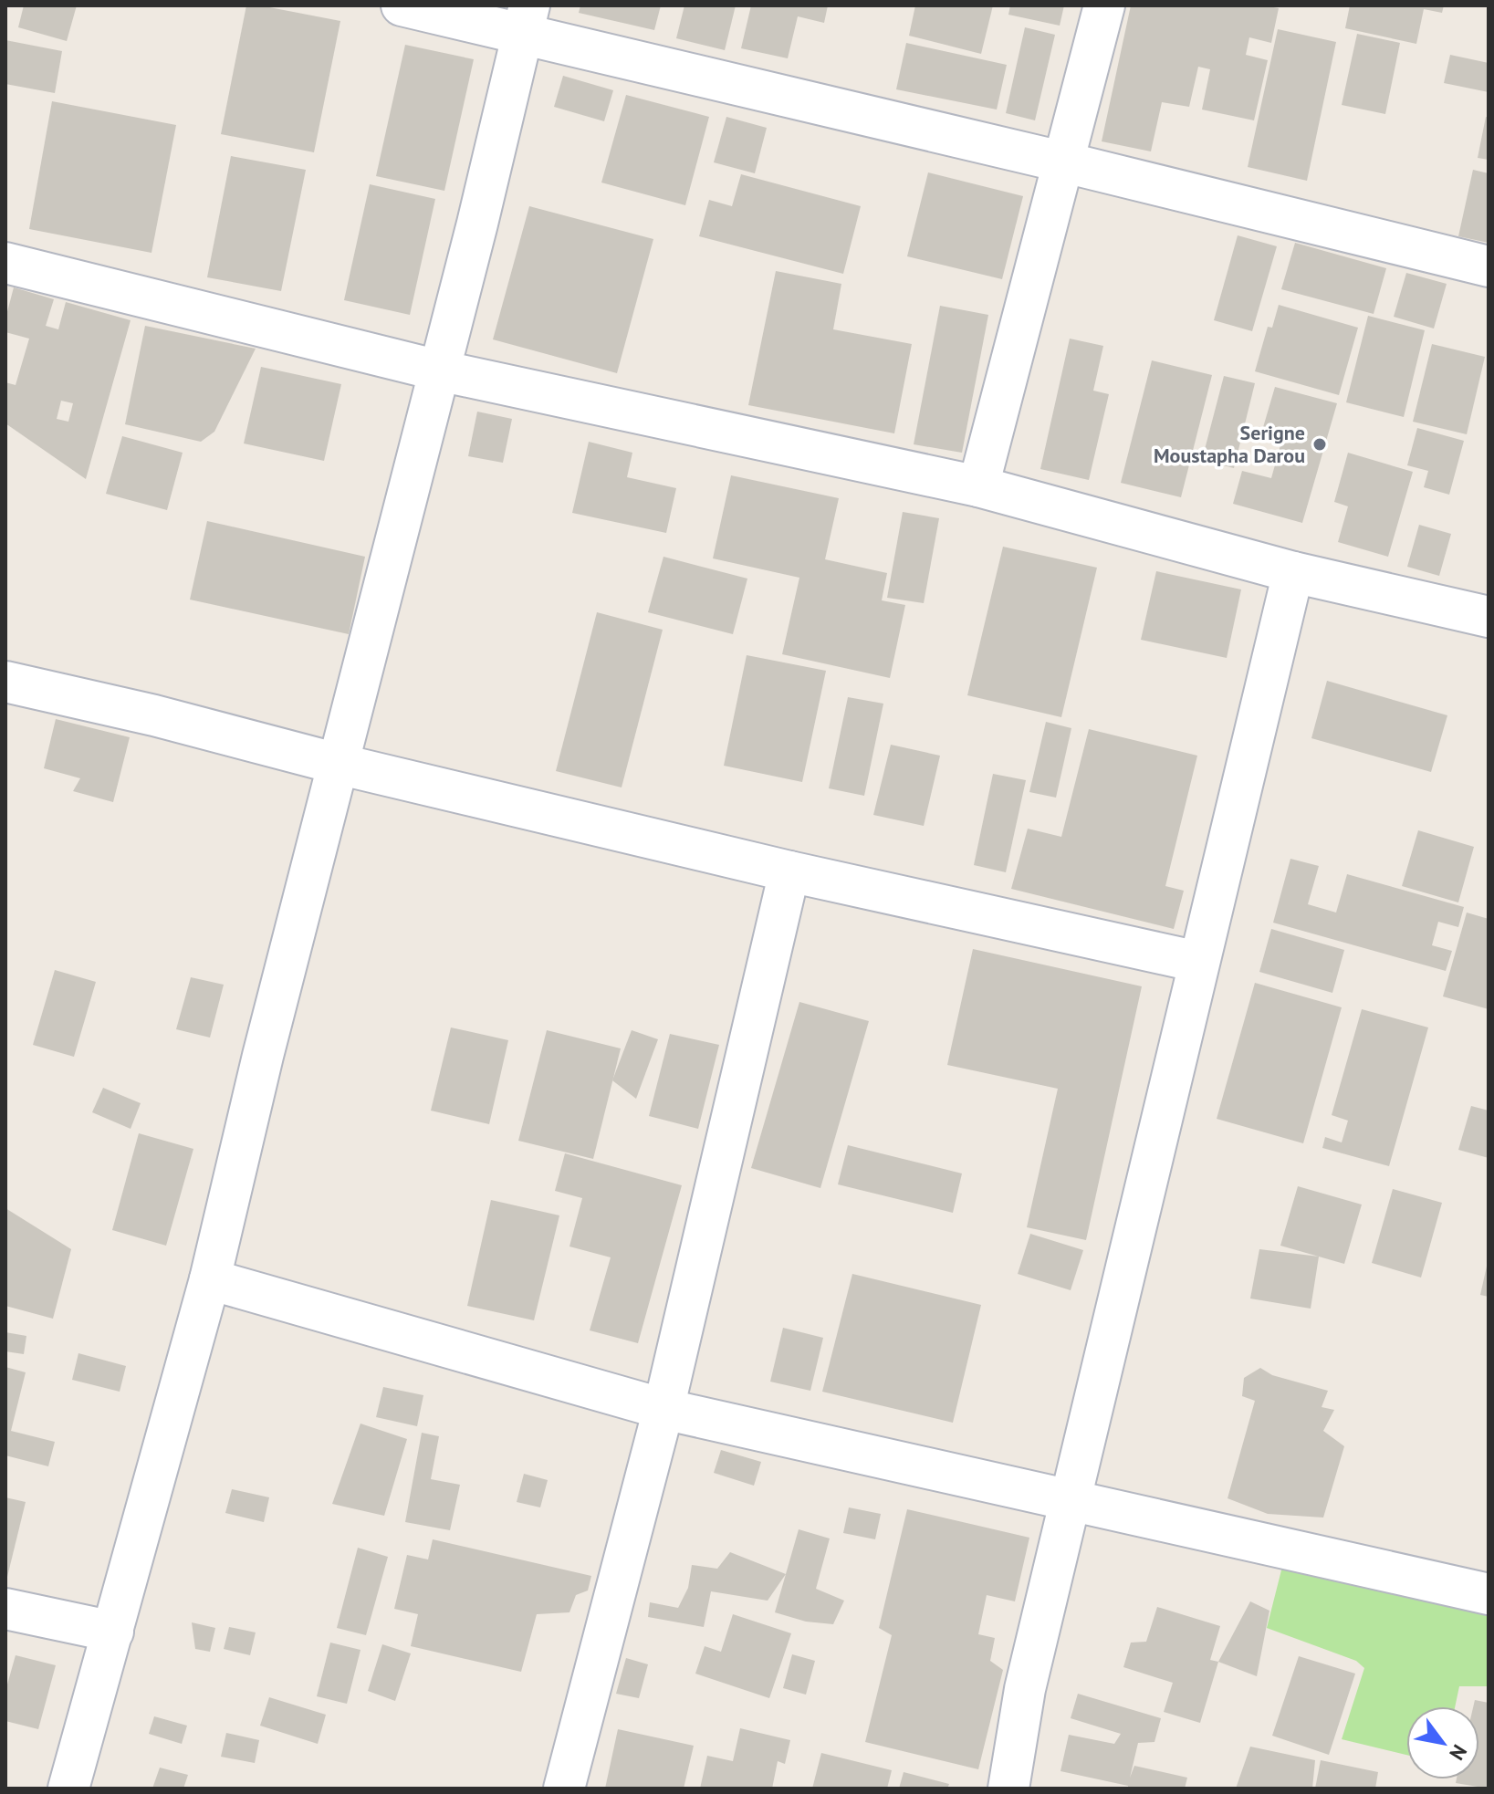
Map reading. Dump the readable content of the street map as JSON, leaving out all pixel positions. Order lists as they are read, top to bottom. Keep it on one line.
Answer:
{"places":["Serigne Moustapha Darou"],"north":"bottom right"}
